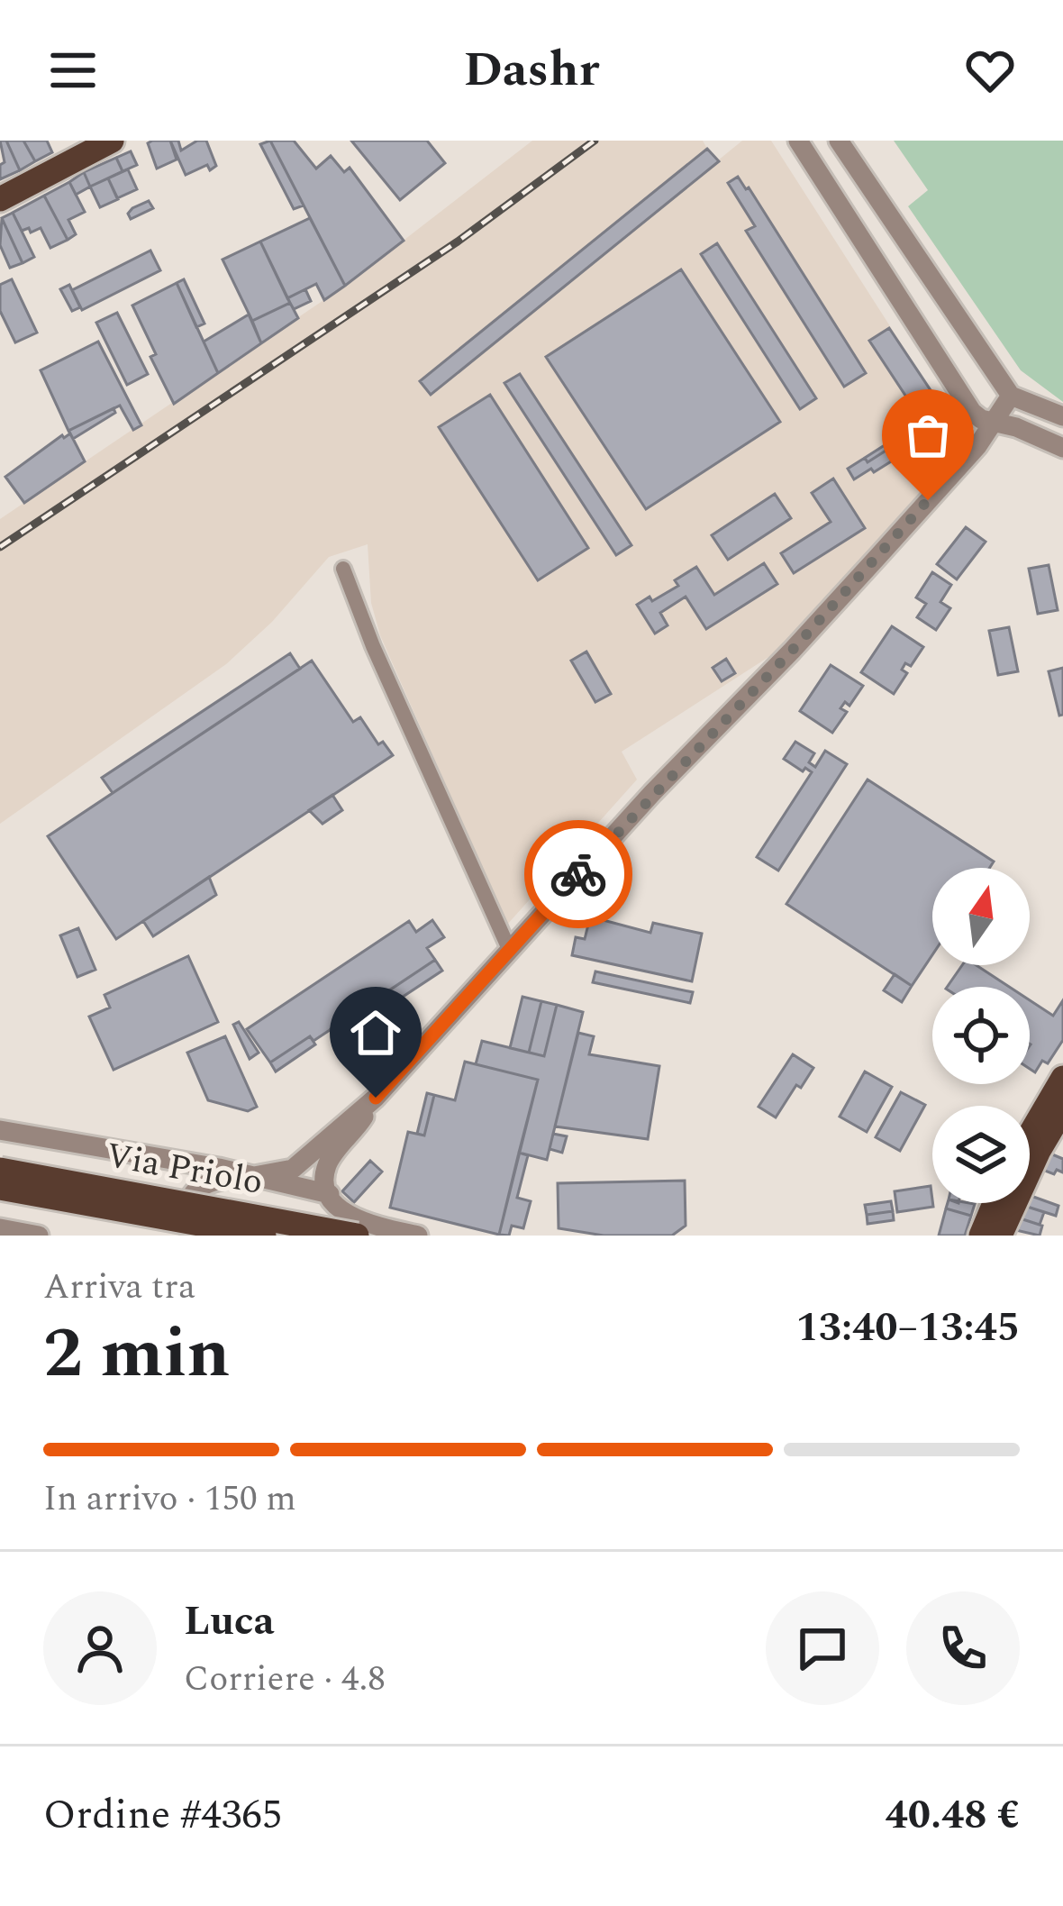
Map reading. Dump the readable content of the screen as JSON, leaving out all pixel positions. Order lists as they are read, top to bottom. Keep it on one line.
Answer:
{"streets":{"main road":["Via Priolo"]},"north":"top","page":{"header":"Dashr","heading":["2 min","Arriva tra","13:40–13:45"],"panel":["Luca","Corriere · 4.8","Ordine #4365","40.48 €"],"bar":"In arrivo · 150 m"}}
